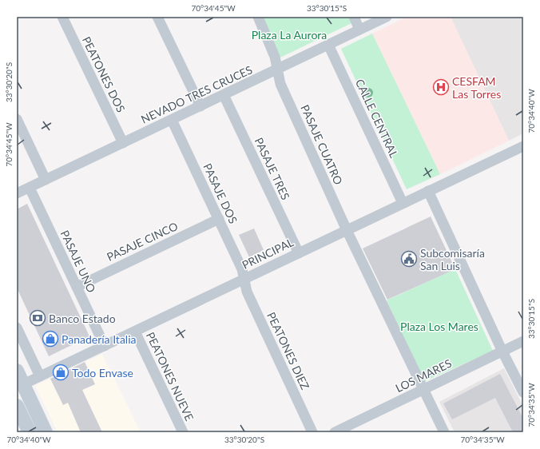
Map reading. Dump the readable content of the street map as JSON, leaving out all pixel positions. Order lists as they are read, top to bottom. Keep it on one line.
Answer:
{"streets":{"street":["PEATONES DOS","NEVADO TRES CRUCES","CALLE CENTRAL","PASAJE CUATRO","PASAJE TRES","PASAJE DOS","PASAJE CINCO","PRINCIPAL","PASAJE UNO","PEATONES DIEZ","LOS MARES","PEATONES NUEVE"]},"crossings":[["PEATONES DOS","NEVADO TRES CRUCES"],["NEVADO TRES CRUCES","CALLE CENTRAL"],["NEVADO TRES CRUCES","PASAJE CUATRO"],["NEVADO TRES CRUCES","PASAJE TRES"],["NEVADO TRES CRUCES","PASAJE DOS"],["NEVADO TRES CRUCES","PASAJE UNO"],["CALLE CENTRAL","PRINCIPAL"],["PASAJE CUATRO","PRINCIPAL"],["PASAJE CUATRO","LOS MARES"],["PASAJE TRES","PRINCIPAL"],["PASAJE DOS","PASAJE CINCO"],["PASAJE DOS","PRINCIPAL"],["PASAJE DOS","PEATONES DIEZ"],["PASAJE CINCO","PASAJE UNO"],["PRINCIPAL","PASAJE UNO"],["PRINCIPAL","PEATONES DIEZ"],["PRINCIPAL","PEATONES NUEVE"]],"parks":["Plaza La Aurora","Plaza Los Mares"],"places":{"hospital":["CESFAM Las Torres"],"public building":["Subcomisaría San Luis"],"bank":["Banco Estado"],"shop":["Panadería Italia","Todo Envase"]},"coordinates":["70°34'45\"W","33°30'15\"S","33°30'20\"S","70°34'40\"W","70°34'35\"W"]}
